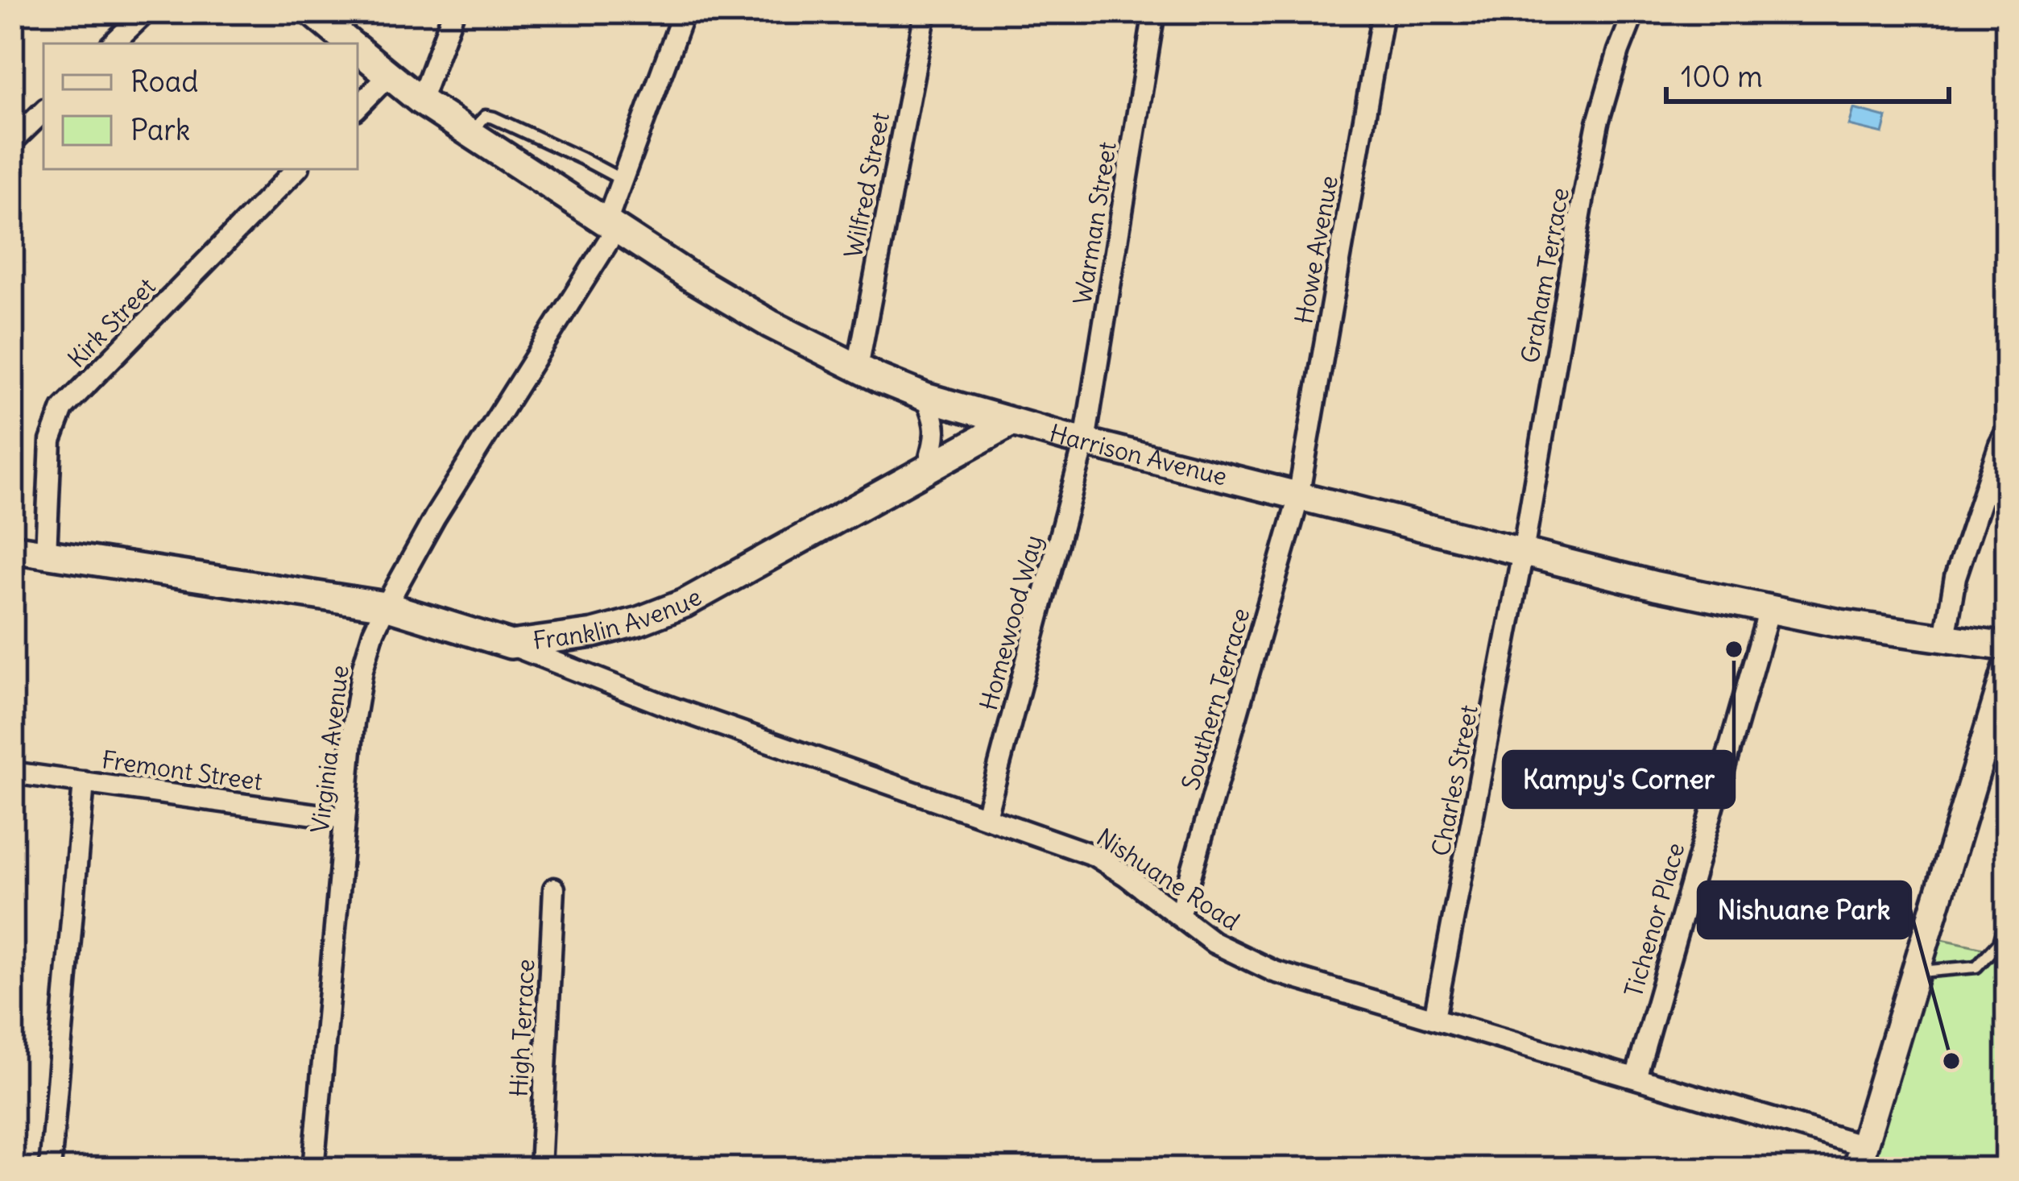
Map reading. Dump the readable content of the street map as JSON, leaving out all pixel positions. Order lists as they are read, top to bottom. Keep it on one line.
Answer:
{"streets":{"street":["Wilfred Street","Warman Street","Howe Avenue","Graham Terrace","Kirk Street","Harrison Avenue","Franklin Avenue","Homewood Way","Southern Terrace","Virginia Avenue","Fremont Street","Charles Street","Nishuane Road","Tichenor Place","High Terrace"]},"crossings":[["Wilfred Street","Harrison Avenue"],["Warman Street","Harrison Avenue"],["Warman Street","Homewood Way"],["Howe Avenue","Harrison Avenue"],["Howe Avenue","Southern Terrace"],["Graham Terrace","Harrison Avenue"],["Graham Terrace","Charles Street"],["Kirk Street","Franklin Avenue"],["Harrison Avenue","Franklin Avenue"],["Harrison Avenue","Homewood Way"],["Harrison Avenue","Southern Terrace"],["Harrison Avenue","Virginia Avenue"],["Harrison Avenue","Charles Street"],["Harrison Avenue","Tichenor Place"],["Franklin Avenue","Virginia Avenue"],["Franklin Avenue","Nishuane Road"],["Homewood Way","Nishuane Road"],["Southern Terrace","Nishuane Road"],["Virginia Avenue","Fremont Street"],["Charles Street","Nishuane Road"],["Nishuane Road","Tichenor Place"]],"places":["Kampy's Corner","Nishuane Park"],"legend":["Road","Park"],"scale_bar":"100 m"}
